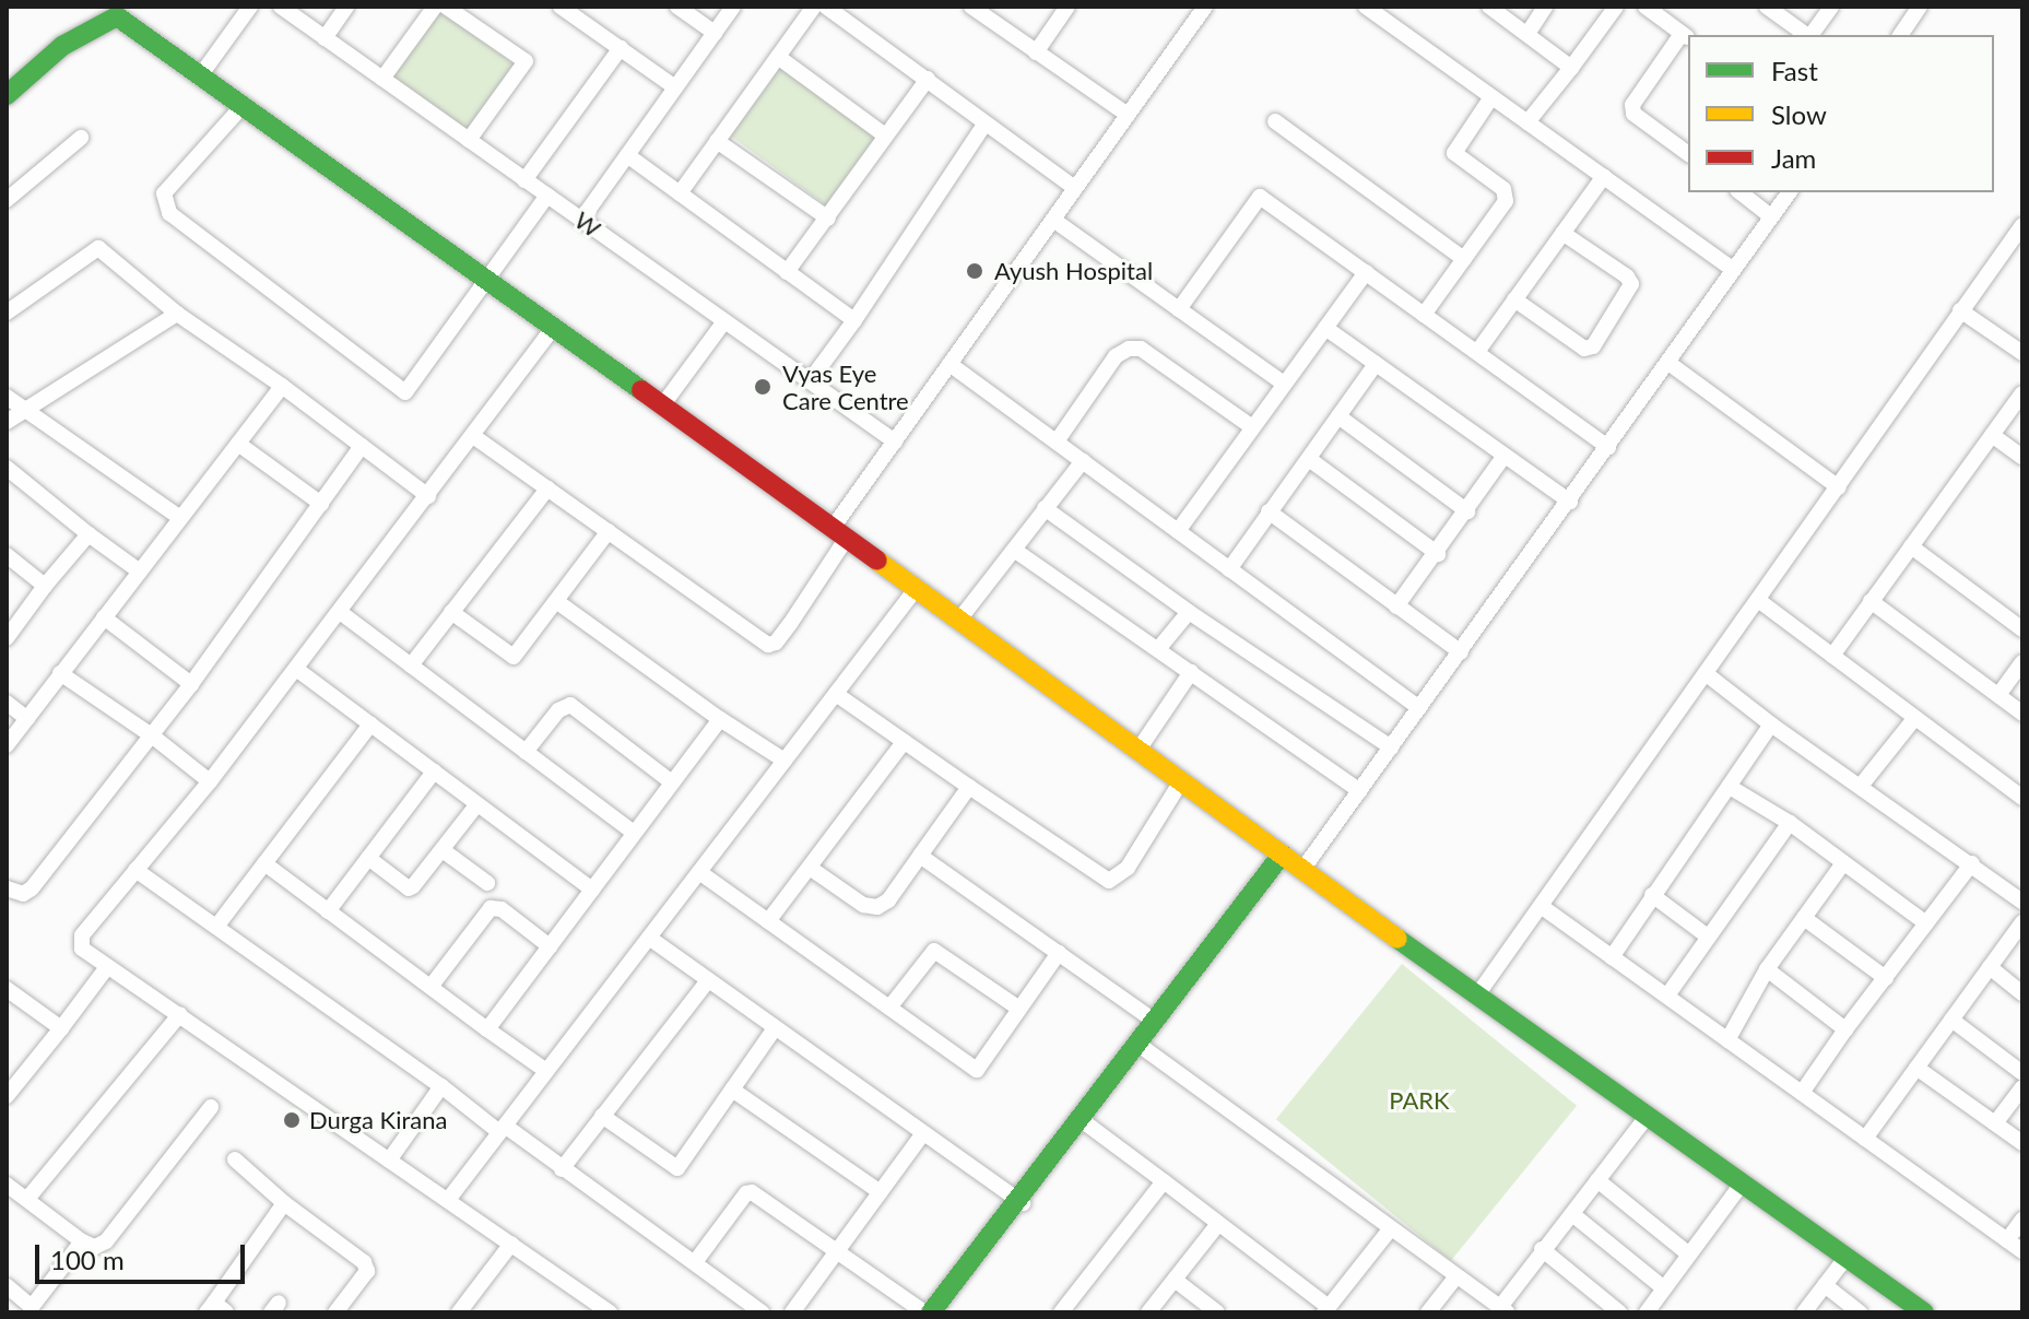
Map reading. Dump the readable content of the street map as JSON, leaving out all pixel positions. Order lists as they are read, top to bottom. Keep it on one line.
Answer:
{"streets":{"street":["W"]},"parks":["PARK"],"places":["Ayush Hospital","Vyas Eye Care Centre","Durga Kirana"],"legend":["Fast","Slow","Jam"],"scale_bar":"100 m"}
